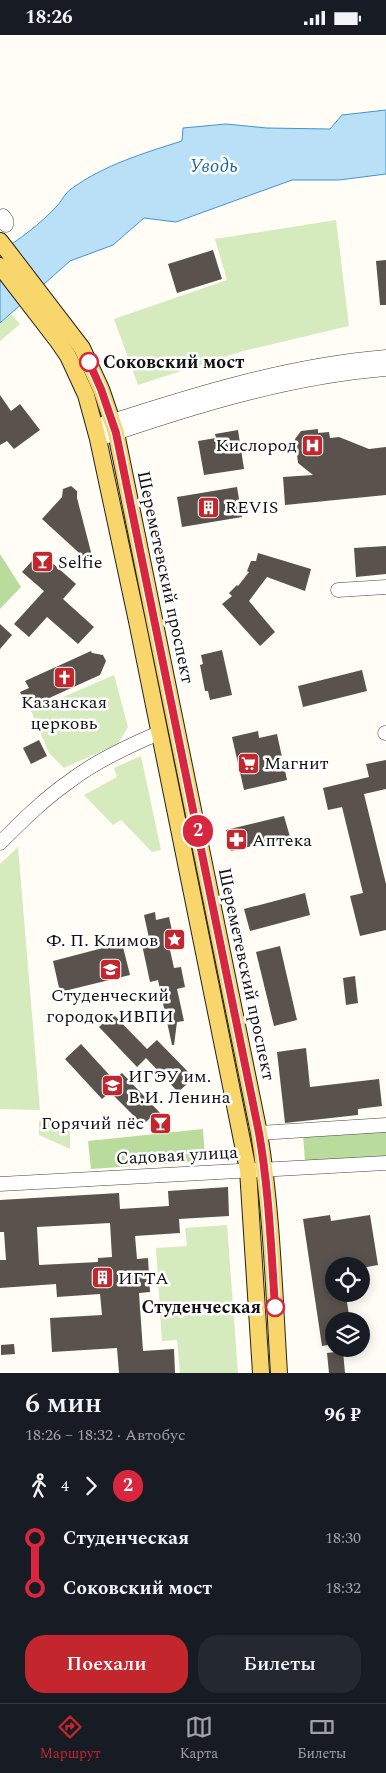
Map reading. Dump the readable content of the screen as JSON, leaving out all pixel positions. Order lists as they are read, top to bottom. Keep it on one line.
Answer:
{"streets":{"main road":["Шереметевский проспект"],"street":["Садовая улица"]},"crossings":[["Шереметевский проспект","Садовая улица"]],"water":["Уводь"],"places":{"other":["Соковский мост","Студенческая"],"hospital":["Кислород"],"building":["REVIS","ИГТА"],"bar":["Selfie","Горячий пёс"],"church":["Казанская церковь"],"supermarket":["Магнит"],"pharmacy":["Аптека"],"place":["Ф. П. Климов"],"school or university":["Студенческий городок ИВПИ","ИГЭУ им. В.И. Ленина"]},"lines":["bus line 2"],"page":{"status":"18:26","on_map":"2","heading":["6 мин","18:26 – 18:32 · Автобус","96 ₽"],"legs":["4","2"],"list":[{"name":"Студенческая","value":"18:30"},{"name":"Соковский мост","value":"18:32"}],"buttons":["Поехали","Билеты"],"tabs":["Маршрут","Карта","Билеты"]}}
